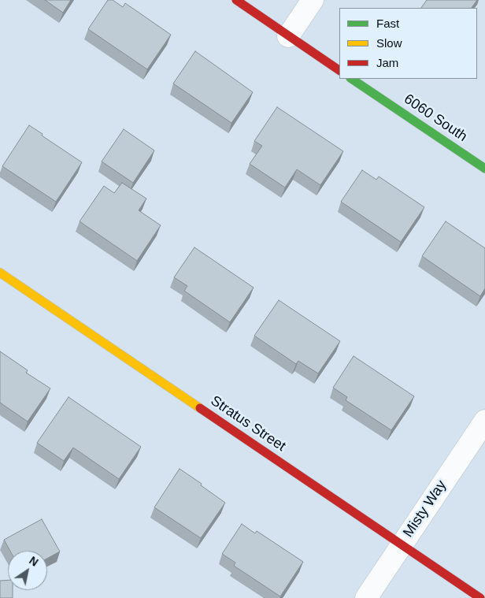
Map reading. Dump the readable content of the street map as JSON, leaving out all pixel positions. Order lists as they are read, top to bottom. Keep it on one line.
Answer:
{"streets":{"street":["6060 South","Stratus Street","Misty Way"]},"crossings":[["Stratus Street","Misty Way"]],"legend":["Fast","Slow","Jam"],"north":"top right"}
